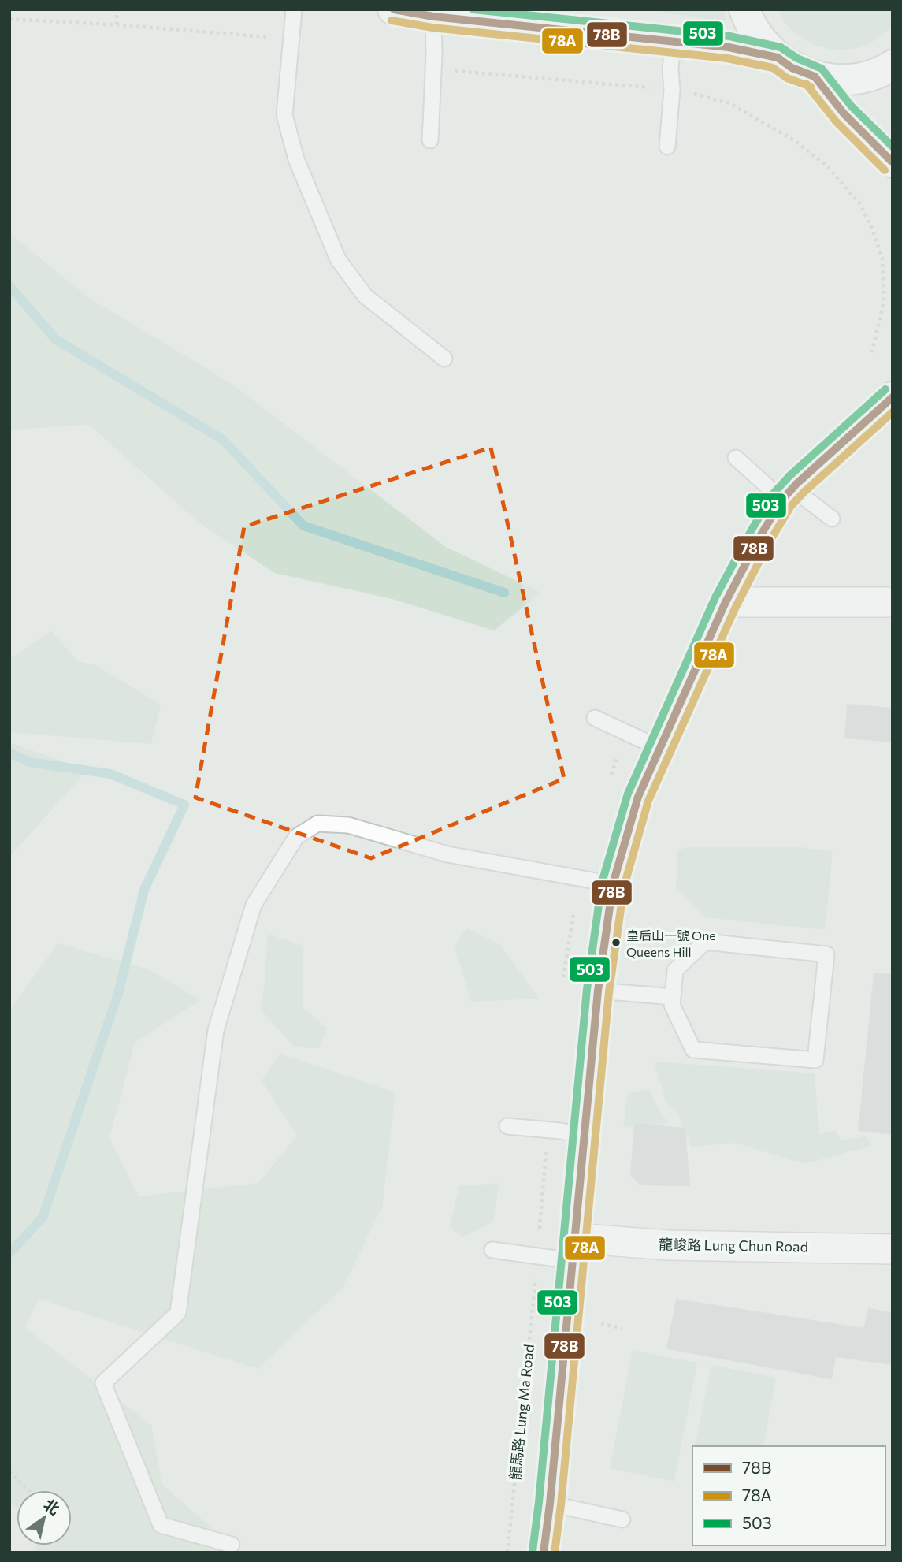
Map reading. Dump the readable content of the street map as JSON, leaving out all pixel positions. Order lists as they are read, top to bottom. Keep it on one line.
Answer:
{"streets":{"street":["龍峻路 Lung Chun Road"],"path":["龍馬路 Lung Ma Road"]},"places":["皇后山一號 One Queens Hill"],"lines":["transit line 78B","transit line 503","transit line 78A"],"legend":["78B","78A","503"],"north":"top right"}
